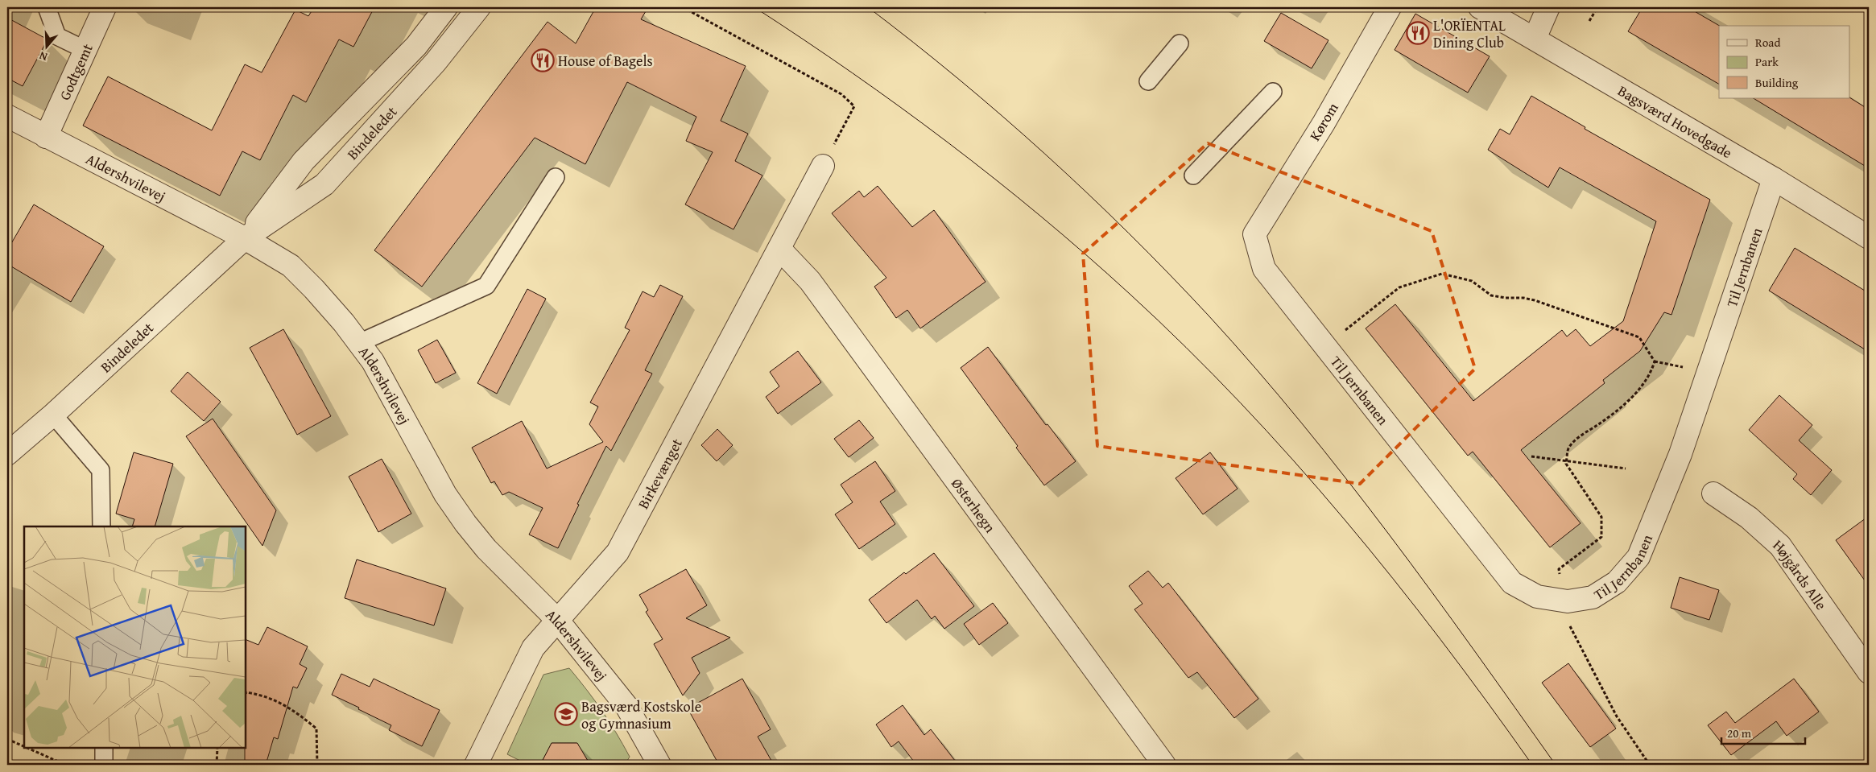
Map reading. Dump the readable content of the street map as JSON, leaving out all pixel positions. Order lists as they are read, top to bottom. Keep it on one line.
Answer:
{"streets":{"street":["Godtgemt","Kørom","Bagsværd Hovedgade","Bindeledet","Aldershvilevej","Til Jernbanen","Birkevænget","Østerhegn","Højgårds Alle"]},"crossings":[["Godtgemt","Aldershvilevej"],["Kørom","Til Jernbanen"],["Bagsværd Hovedgade","Til Jernbanen"],["Bindeledet","Aldershvilevej"],["Aldershvilevej","Birkevænget"],["Birkevænget","Østerhegn"]],"places":{"restaurant":["L'ORÏENTAL Dining Club","House of Bagels"],"school or university":["Bagsværd Kostskole og Gymnasium"]},"legend":["Road","Park","Building"],"scale_bar":"20 m","north":"bottom"}
